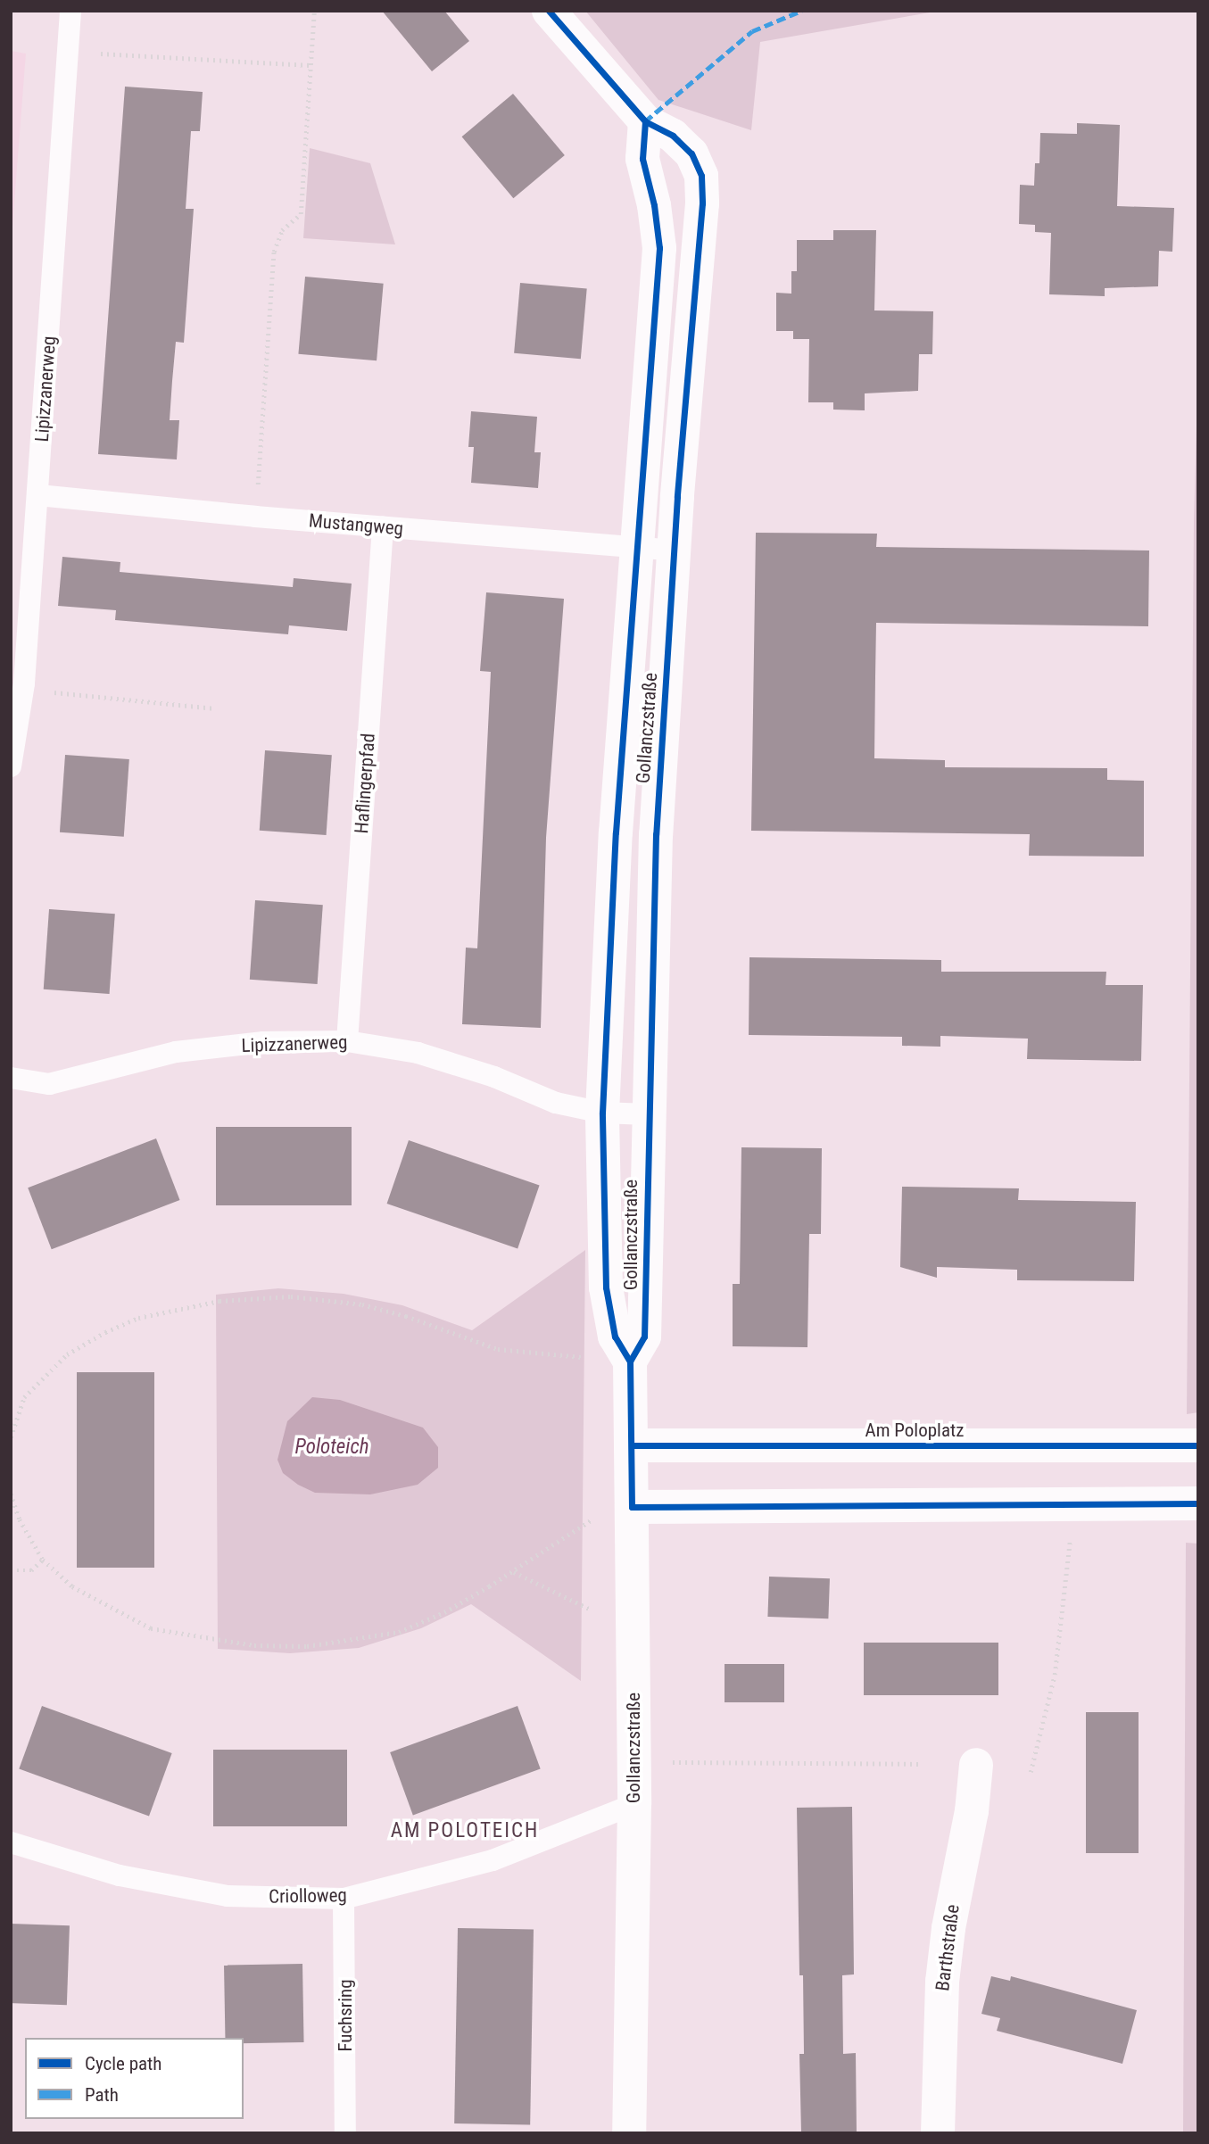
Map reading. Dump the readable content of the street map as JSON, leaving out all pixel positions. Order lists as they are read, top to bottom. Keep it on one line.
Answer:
{"streets":{"street":["Gollanczstraße","Am Poloplatz","Barthstraße"],"lane":["Lipizzanerweg","Mustangweg","Haflingerpfad","Criolloweg","Fuchsring"]},"crossings":[["Lipizzanerweg","Mustangweg"],["Lipizzanerweg","Gollanczstraße"],["Lipizzanerweg","Haflingerpfad"],["Mustangweg","Gollanczstraße"],["Mustangweg","Haflingerpfad"],["Gollanczstraße","Am Poloplatz"],["Gollanczstraße","Criolloweg"],["Criolloweg","Fuchsring"]],"districts":["AM POLOTEICH"],"water":["Poloteich"],"legend":["Cycle path","Path"]}
